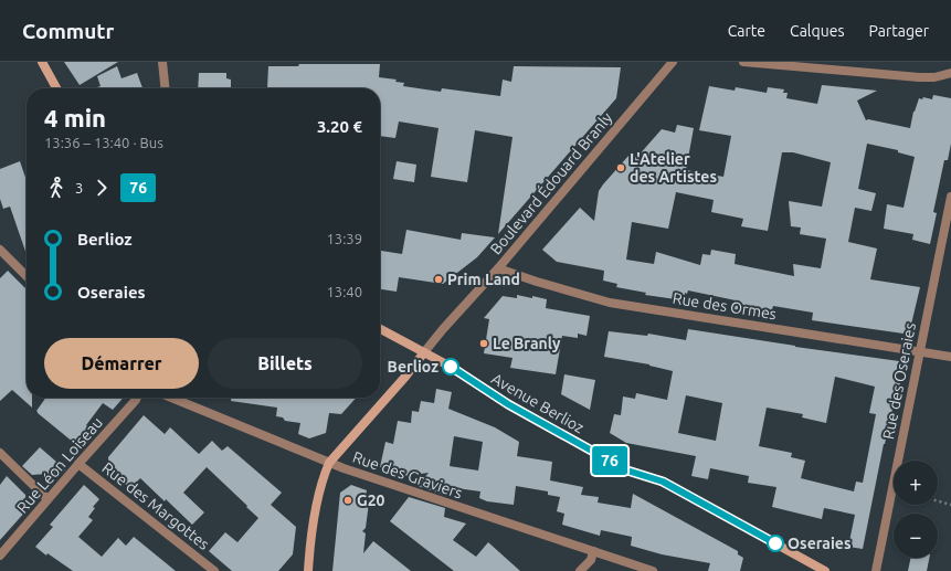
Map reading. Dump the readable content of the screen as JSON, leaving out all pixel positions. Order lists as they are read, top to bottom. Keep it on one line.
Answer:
{"streets":{"main road":["Boulevard Édouard Branly","Avenue Berlioz"],"street":["Rue des Ormes","Rue des Oseraies","Rue Léon Loiseau","Rue des Graviers","Rue des Margottes"]},"crossings":[["Boulevard Édouard Branly","Rue des Ormes"],["Boulevard Édouard Branly","Avenue Berlioz"],["Boulevard Édouard Branly","Rue des Graviers"],["Rue des Ormes","Rue des Oseraies"],["Rue Léon Loiseau","Rue des Margottes"]],"places":["L'Atelier des Artistes","Prim Land","Le Branly","Berlioz","G20","Oseraies"],"lines":["bus line 76"],"page":{"header":"Commutr","nav":["Carte","Calques","Partager"],"on_map":"76","heading":["4 min","13:36 – 13:40 · Bus","3.20 €"],"legs":["3","76"],"list":[{"name":"Berlioz","value":"13:39"},{"name":"Oseraies","value":"13:40"}],"buttons":["Démarrer","Billets"],"map_buttons":["+","−"]}}
